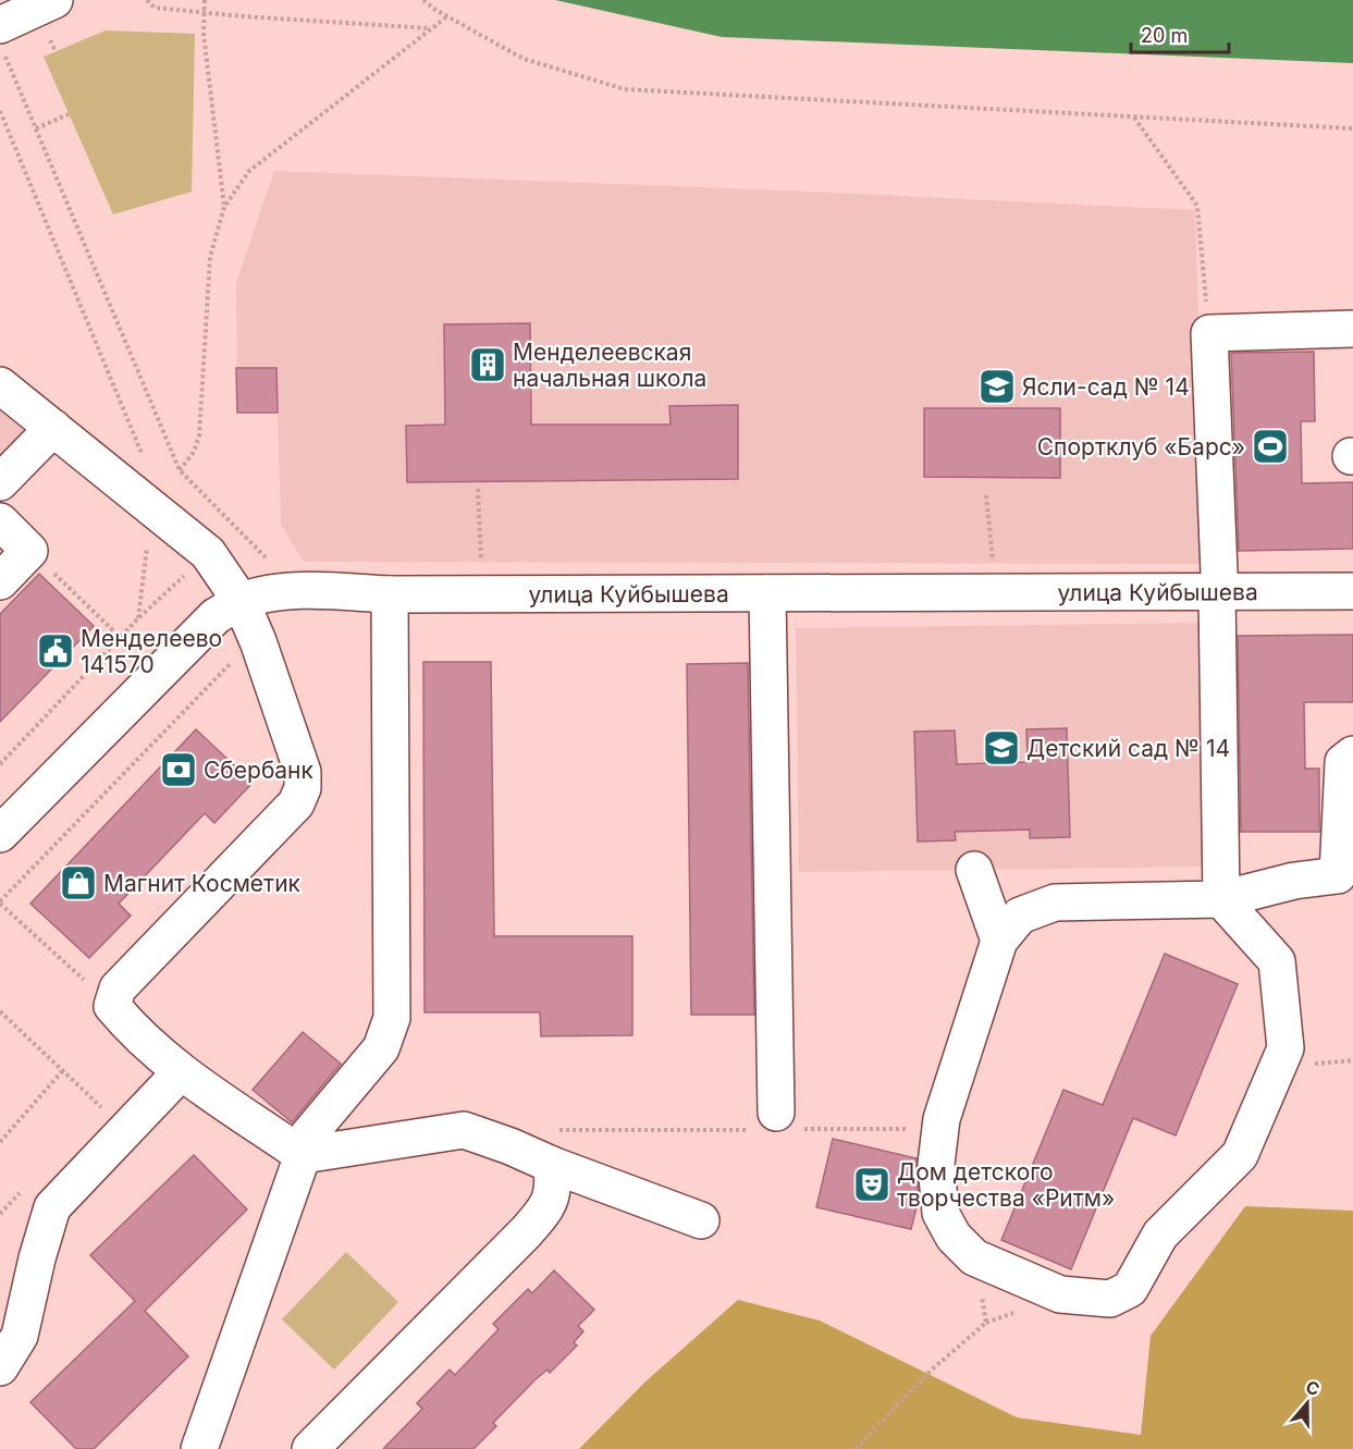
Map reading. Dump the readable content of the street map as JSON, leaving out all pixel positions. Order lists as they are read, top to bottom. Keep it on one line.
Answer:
{"streets":{"street":["улица Куйбышева"]},"places":{"building":["Менделеевская начальная школа"],"school or university":["Ясли-сад № 14","Детский сад № 14"],"sports":["Спортклуб «Барс»"],"public building":["Менделеево 141570"],"bank":["Сбербанк"],"shop":["Магнит Косметик"],"theatre":["Дом детского творчества «Ритм»"]},"scale_bar":"20 m","north":"top"}
